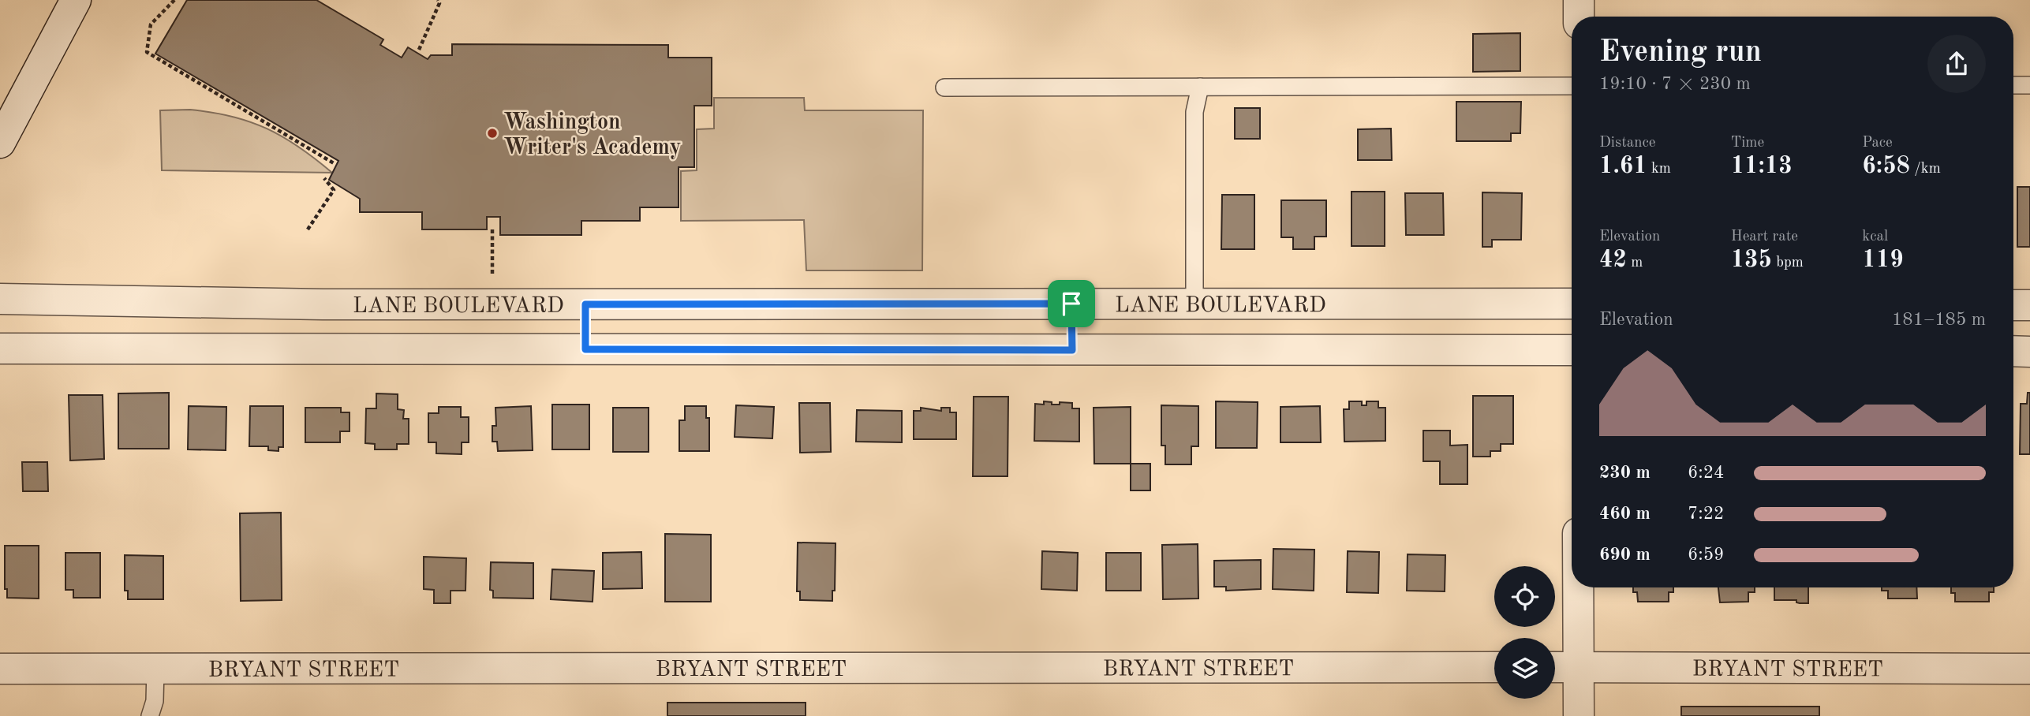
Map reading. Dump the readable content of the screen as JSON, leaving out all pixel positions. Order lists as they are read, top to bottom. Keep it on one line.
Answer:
{"streets":{"street":["LANE BOULEVARD","BRYANT STREET"]},"places":["Washington Writer's Academy"],"page":{"heading":["Evening run","19:10 · 7 × 230 m"],"stats":[["Distance","1.61 km"],["Time","11:13"],["Pace","6:58 /km"],["Elevation","42 m"],["Heart rate","135 bpm"],["kcal","119"]],"chart":["Elevation","181–185 m"],"list":[{"name":"230 m","note":"6:24"},{"name":"460 m","note":"7:22"},{"name":"690 m","note":"6:59"}]}}
